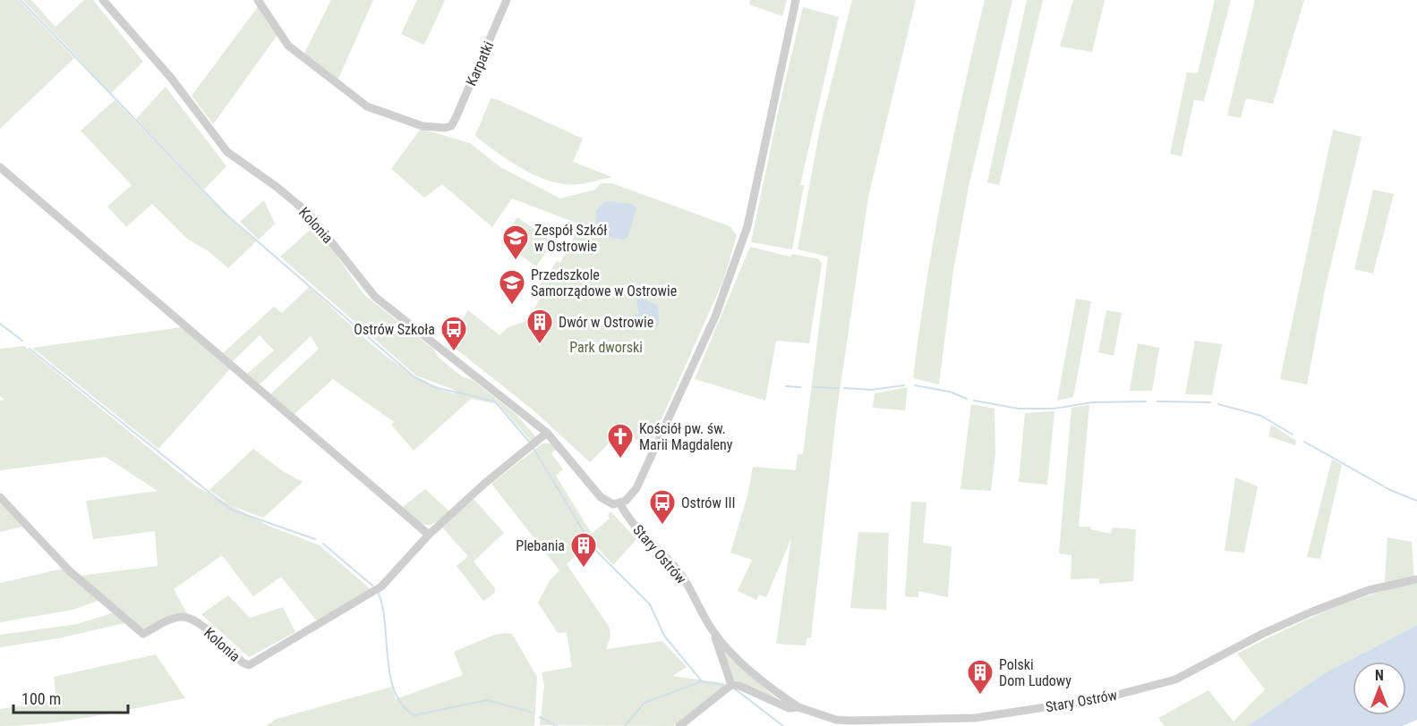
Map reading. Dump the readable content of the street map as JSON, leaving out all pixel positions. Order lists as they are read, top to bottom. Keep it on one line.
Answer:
{"streets":{"street":["Karpatki","Kolonia","Stary Ostrów"]},"crossings":[["Kolonia","Stary Ostrów"]],"parks":["Park dworski"],"places":{"school or university":["Zespół Szkół w Ostrowie","Przedszkole Samorządowe w Ostrowie"],"building":["Dwór w Ostrowie","Plebania","Polski Dom Ludowy"],"bus stop":["Ostrów Szkoła","Ostrów III"],"church":["Kościół pw. św. Marii Magdaleny"]},"scale_bar":"100 m","north":"top"}
